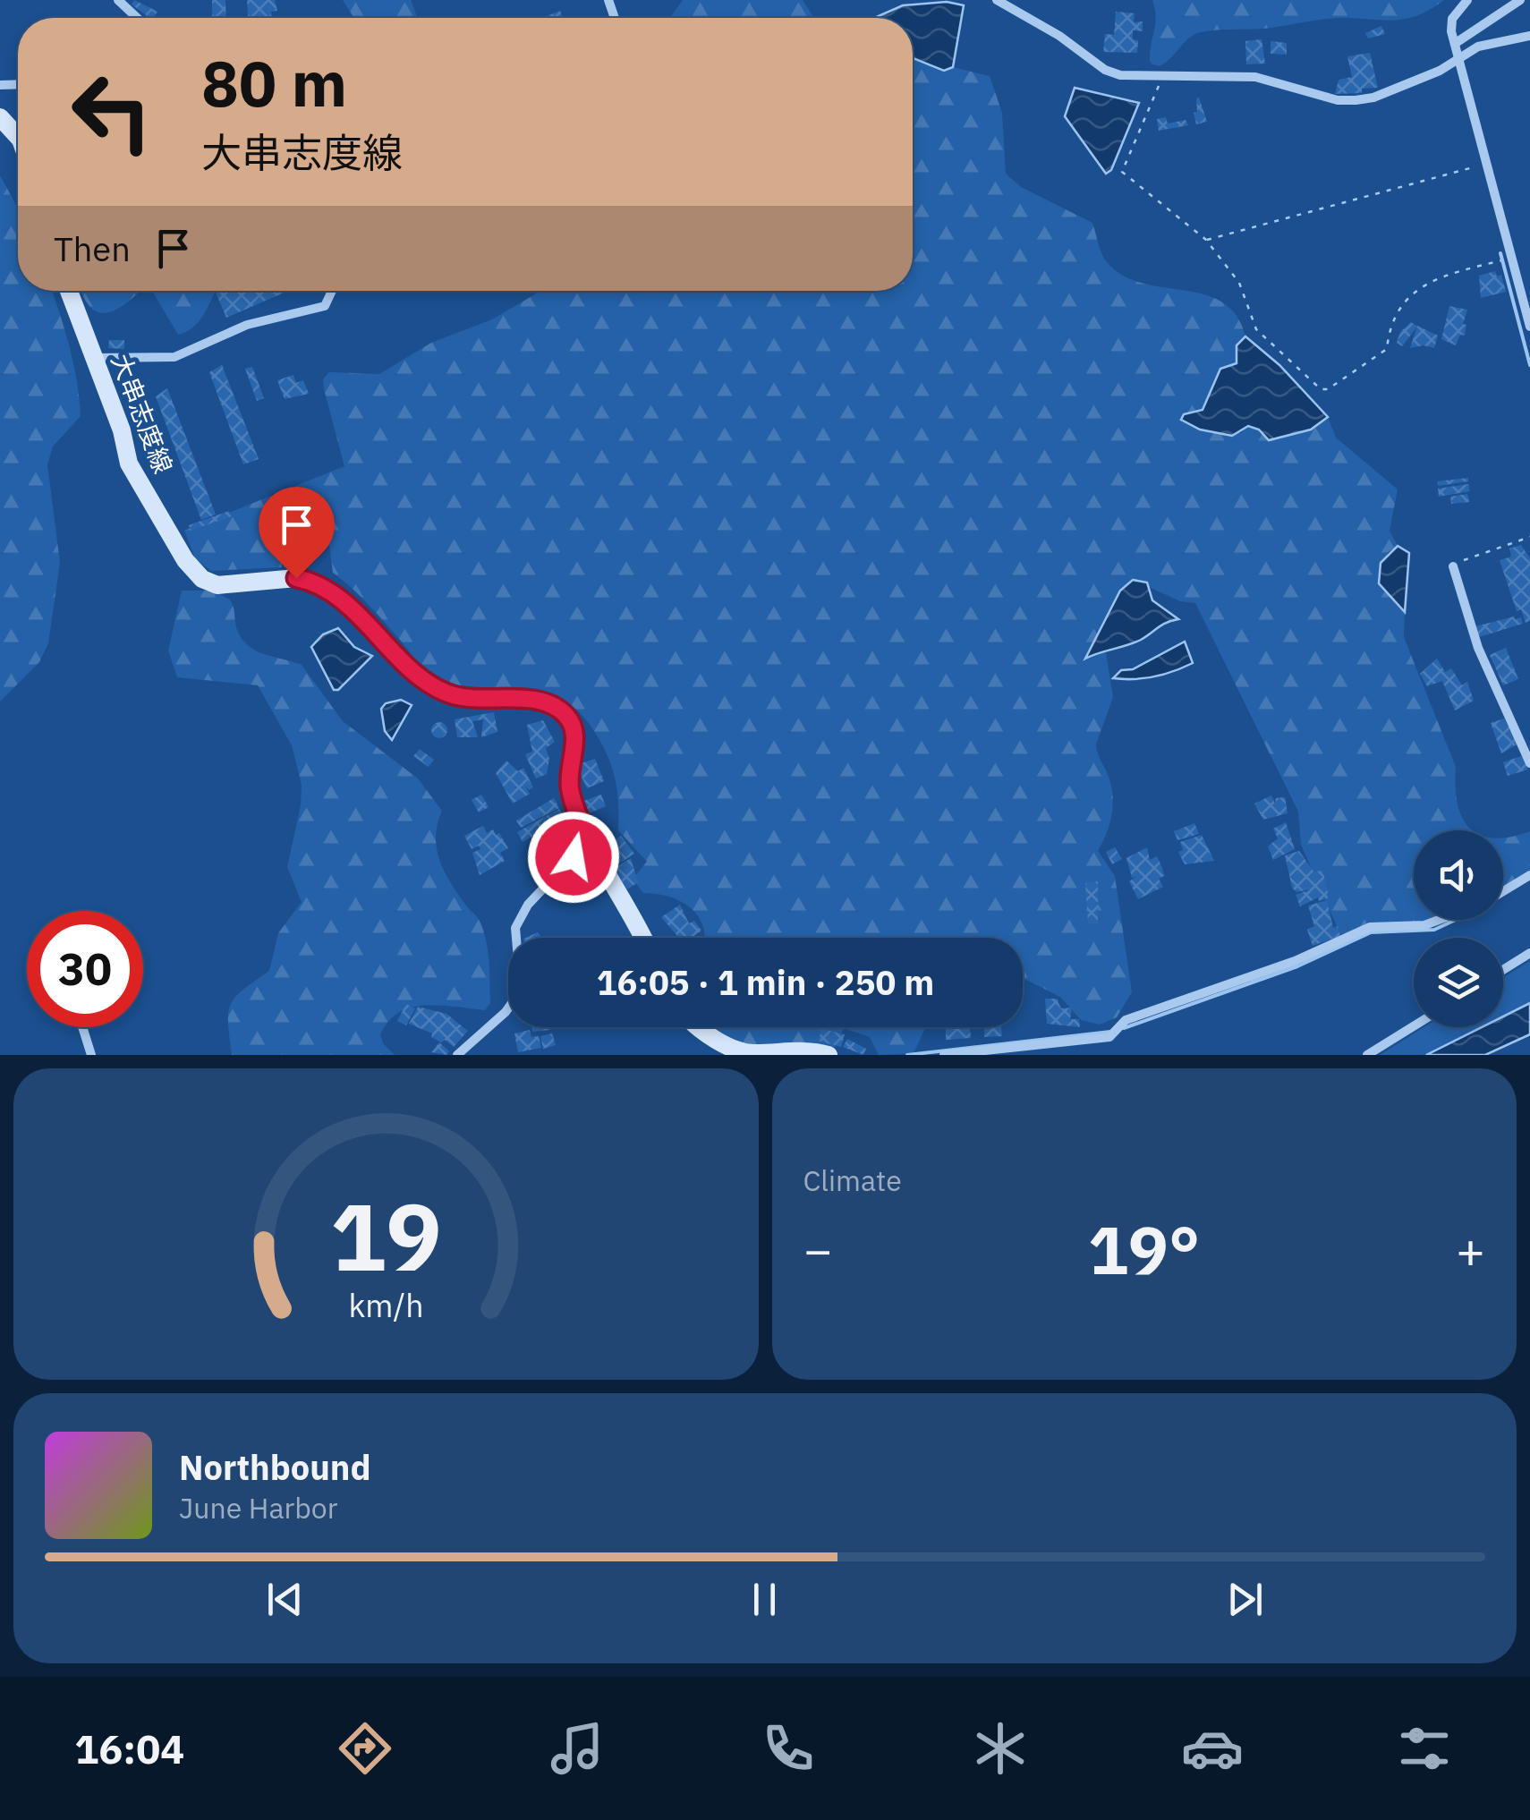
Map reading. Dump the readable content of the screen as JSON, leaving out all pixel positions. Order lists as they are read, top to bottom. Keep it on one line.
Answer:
{"streets":{"main road":["大串志度線"]},"page":{"turn":["80 m","大串志度線"],"then":"Then","limit":"30","trip":"16:05 · 1 min · 250 m","tile":"Climate","heat":["−","19°","+"],"song":["Northbound","June Harbor"],"tabs":"16:04","gauge":["19","km/h"]}}
